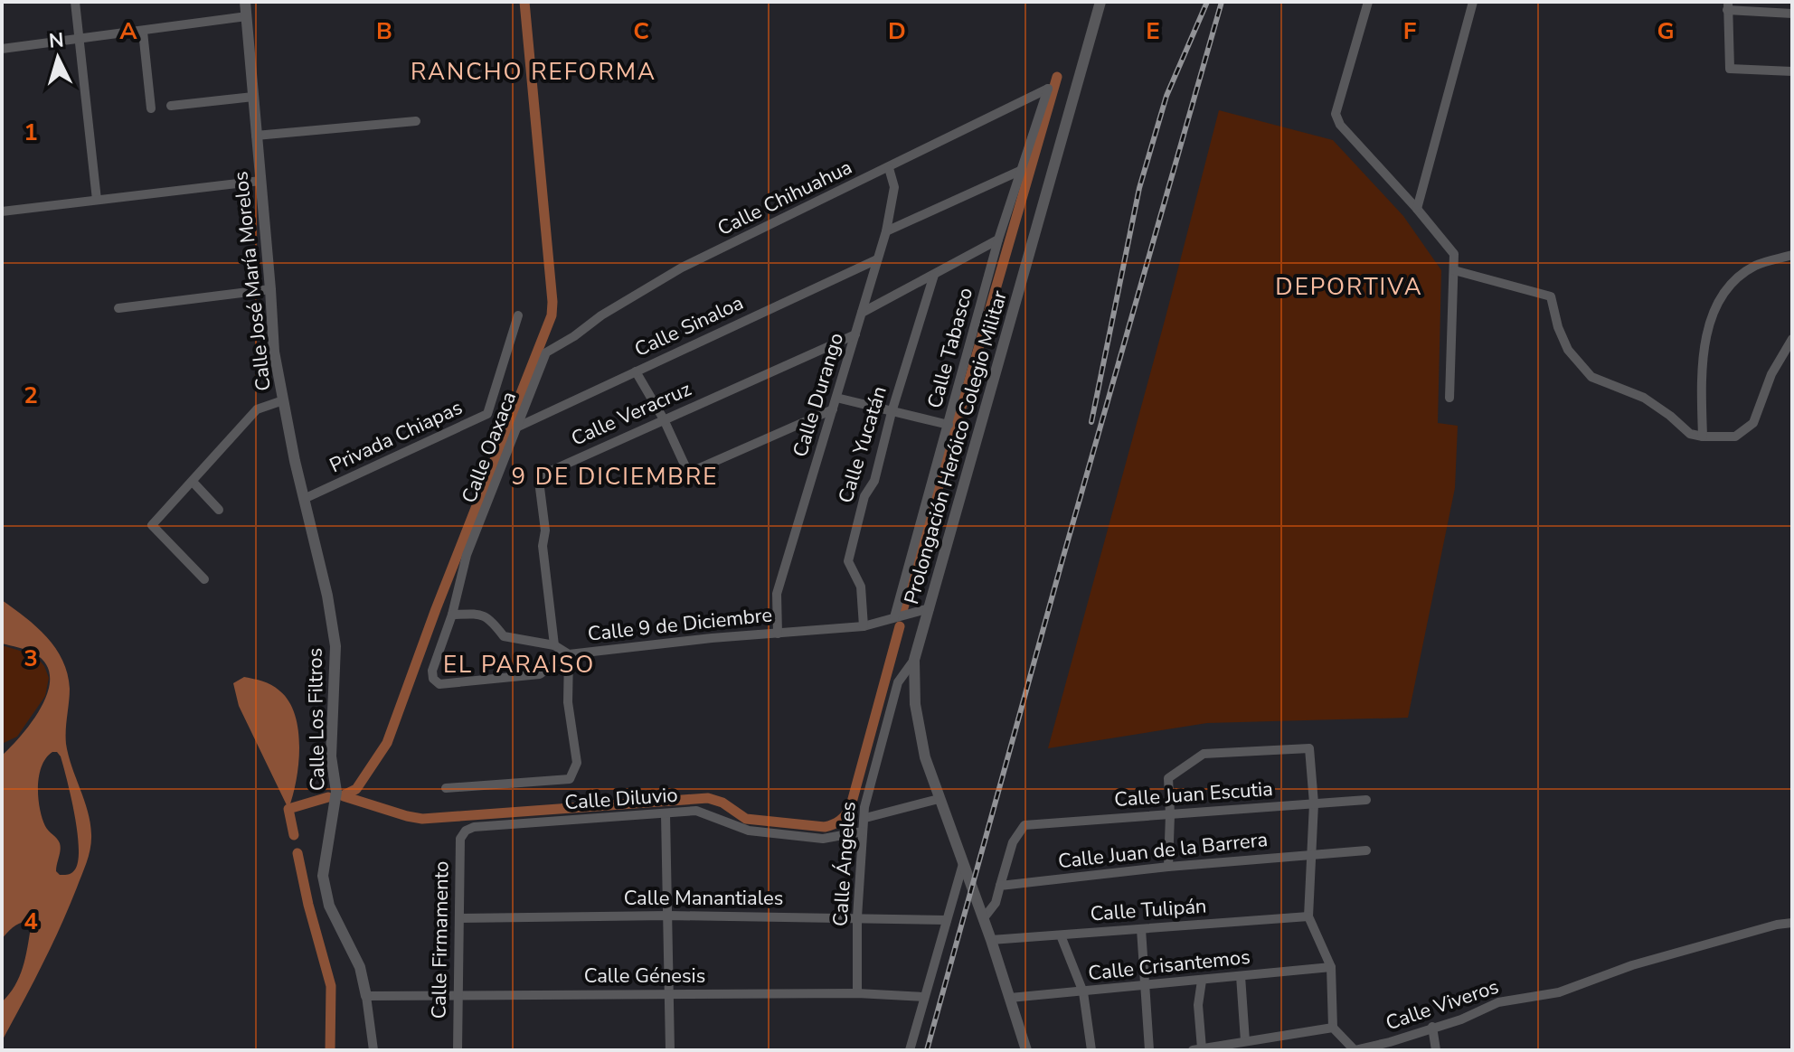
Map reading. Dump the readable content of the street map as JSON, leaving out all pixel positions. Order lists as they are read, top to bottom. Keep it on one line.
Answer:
{"streets":{"street":["Calle Chihuahua","Calle José María Morelos","Calle Sinaloa","Calle Tabasco","Calle Durango","Calle Veracruz","Privada Chiapas","Calle Yucatán","Calle Oaxaca","Prolongación Heróico Colegio Militar","Calle 9 de Diciembre","Calle Los Filtros","Calle Juan Escutia","Calle Diluvio","Calle Juan de la Barrera","Calle Ángeles","Calle Manantiales","Calle Tulipán","Calle Firmamento","Calle Crisantemos","Calle Génesis","Calle Viveros"]},"crossings":[["Calle Chihuahua","Calle Tabasco"],["Calle Chihuahua","Calle Durango"],["Calle Chihuahua","Calle Oaxaca"],["Calle José María Morelos","Privada Chiapas"],["Calle José María Morelos","Calle Los Filtros"],["Calle Sinaloa","Calle Durango"],["Calle Sinaloa","Calle Oaxaca"],["Calle Tabasco","Calle 9 de Diciembre"],["Calle Durango","Calle Veracruz"],["Calle Durango","Calle 9 de Diciembre"],["Calle Yucatán","Calle 9 de Diciembre"],["Calle Oaxaca","Calle 9 de Diciembre"],["Prolongación Heróico Colegio Militar","Calle Ángeles"],["Prolongación Heróico Colegio Militar","Calle Tulipán"],["Prolongación Heróico Colegio Militar","Calle Crisantemos"],["Calle Los Filtros","Calle Génesis"],["Calle Juan Escutia","Calle Juan de la Barrera"],["Calle Diluvio","Calle Ángeles"],["Calle Diluvio","Calle Firmamento"],["Calle Ángeles","Calle Manantiales"],["Calle Ángeles","Calle Génesis"],["Calle Manantiales","Calle Firmamento"],["Calle Firmamento","Calle Génesis"]],"districts":["RANCHO REFORMA","DEPORTIVA","9 DE DICIEMBRE","EL PARAISO"],"north":"top","grid":{"columns":["A","B","C","D","E","F","G"],"rows":["1","2","3","4"]}}
